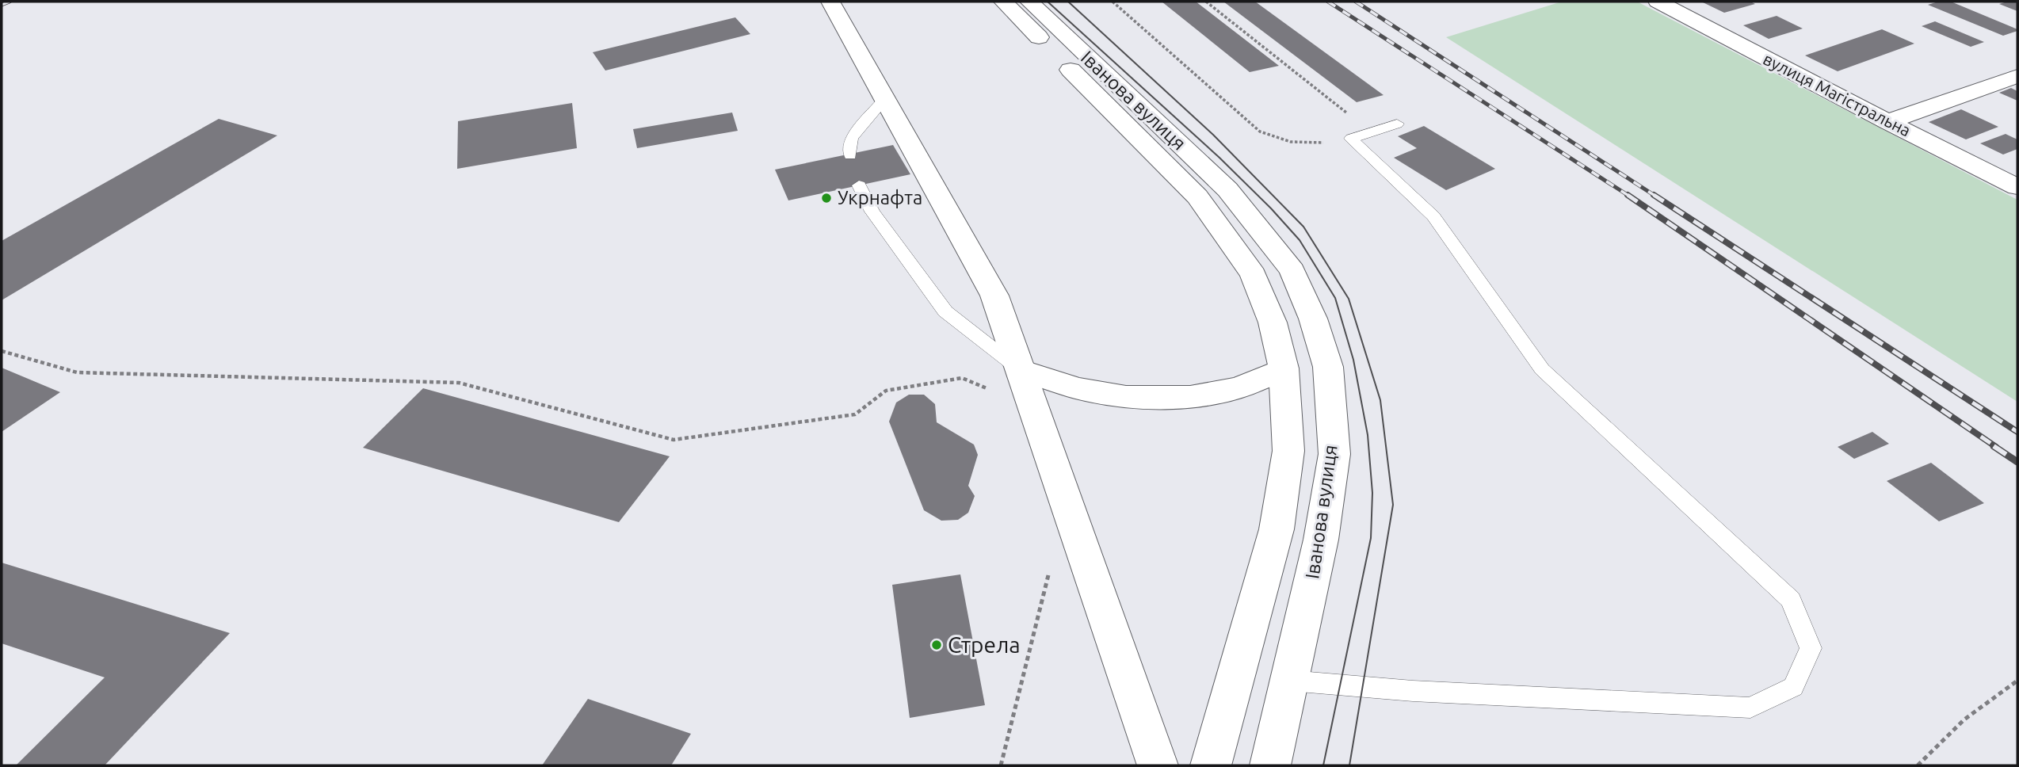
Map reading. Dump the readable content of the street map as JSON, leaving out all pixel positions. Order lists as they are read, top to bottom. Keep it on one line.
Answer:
{"streets":{"main road":["вулиця Магістральна","Іванова вулиця"]},"places":["Укрнафта","Стрела"]}
